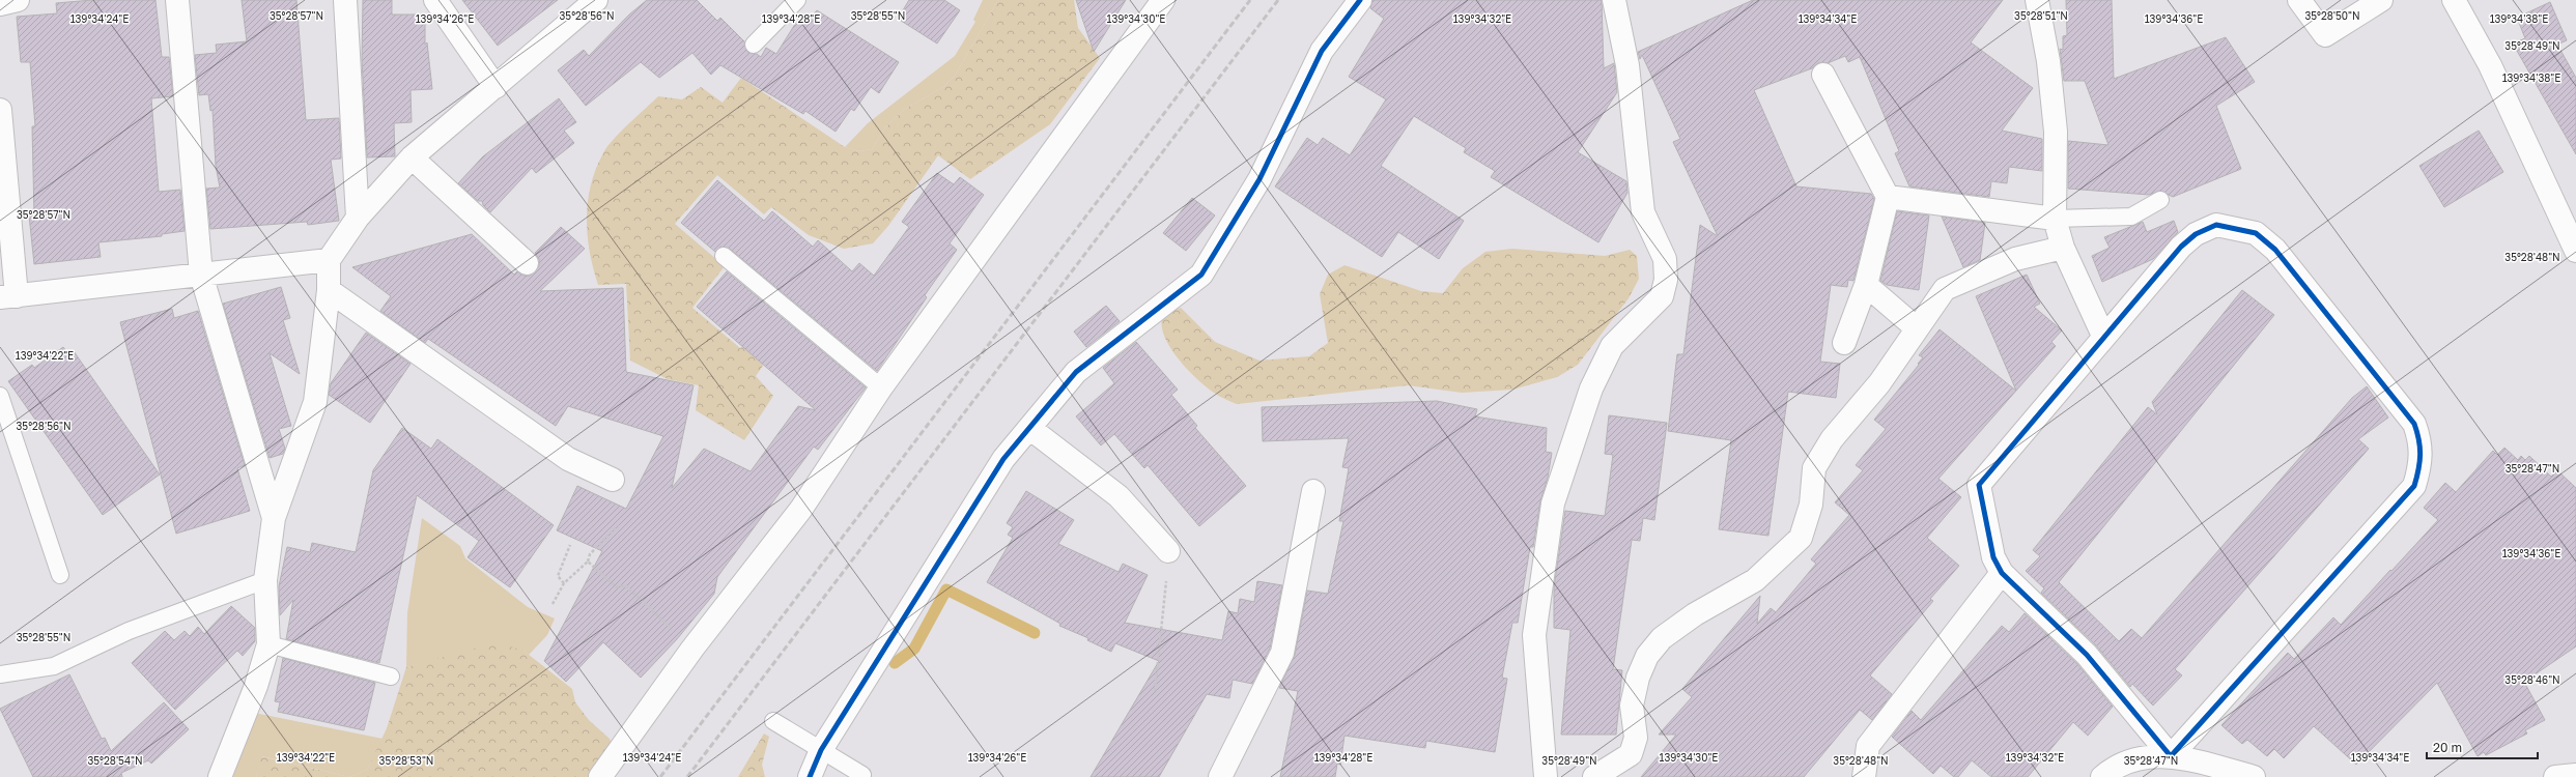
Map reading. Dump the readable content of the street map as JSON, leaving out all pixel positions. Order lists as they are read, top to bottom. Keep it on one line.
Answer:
{"scale_bar":"20 m","coordinates":["35°28'57\"N","35°28'56\"N","35°28'55\"N","35°28'51\"N","35°28'50\"N","139°34'38\"E","139°34'24\"E","139°34'26\"E","139°34'28\"E","139°34'30\"E","139°34'32\"E","139°34'34\"E","139°34'36\"E","35°28'49\"N","35°28'48\"N","139°34'22\"E","35°28'47\"N","35°28'46\"N","35°28'54\"N","35°28'53\"N"]}
